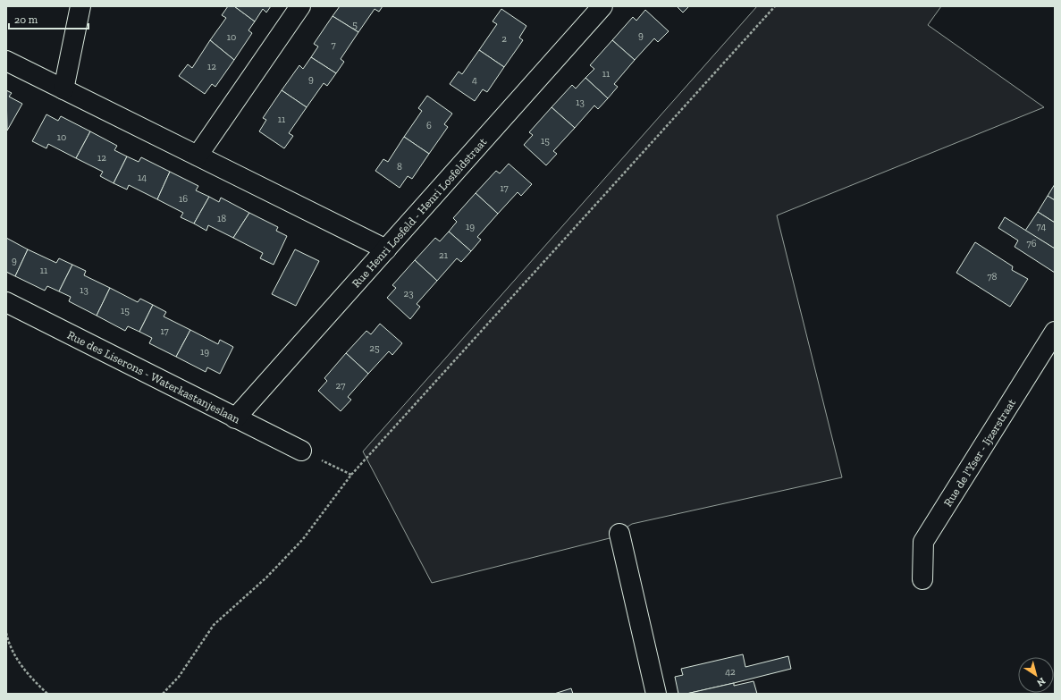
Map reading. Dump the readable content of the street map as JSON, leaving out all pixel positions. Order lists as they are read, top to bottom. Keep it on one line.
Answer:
{"streets":{"street":["Rue Henri Losfeld - Henri Losfeldstraat","Rue des Liserons - Waterkastanjeslaan","Rue de l'Yser - Ijzerstraat"]},"crossings":[["Rue Henri Losfeld - Henri Losfeldstraat","Rue des Liserons - Waterkastanjeslaan"]],"house_numbers":["5","9","10","2","7","12","11","9","4","13","11","6","10","15","12","8","14","17","16","18","19","74","76","21","9","11","78","13","23","15","17","25","19","27","42"],"scale_bar":"20 m","north":"bottom right"}
